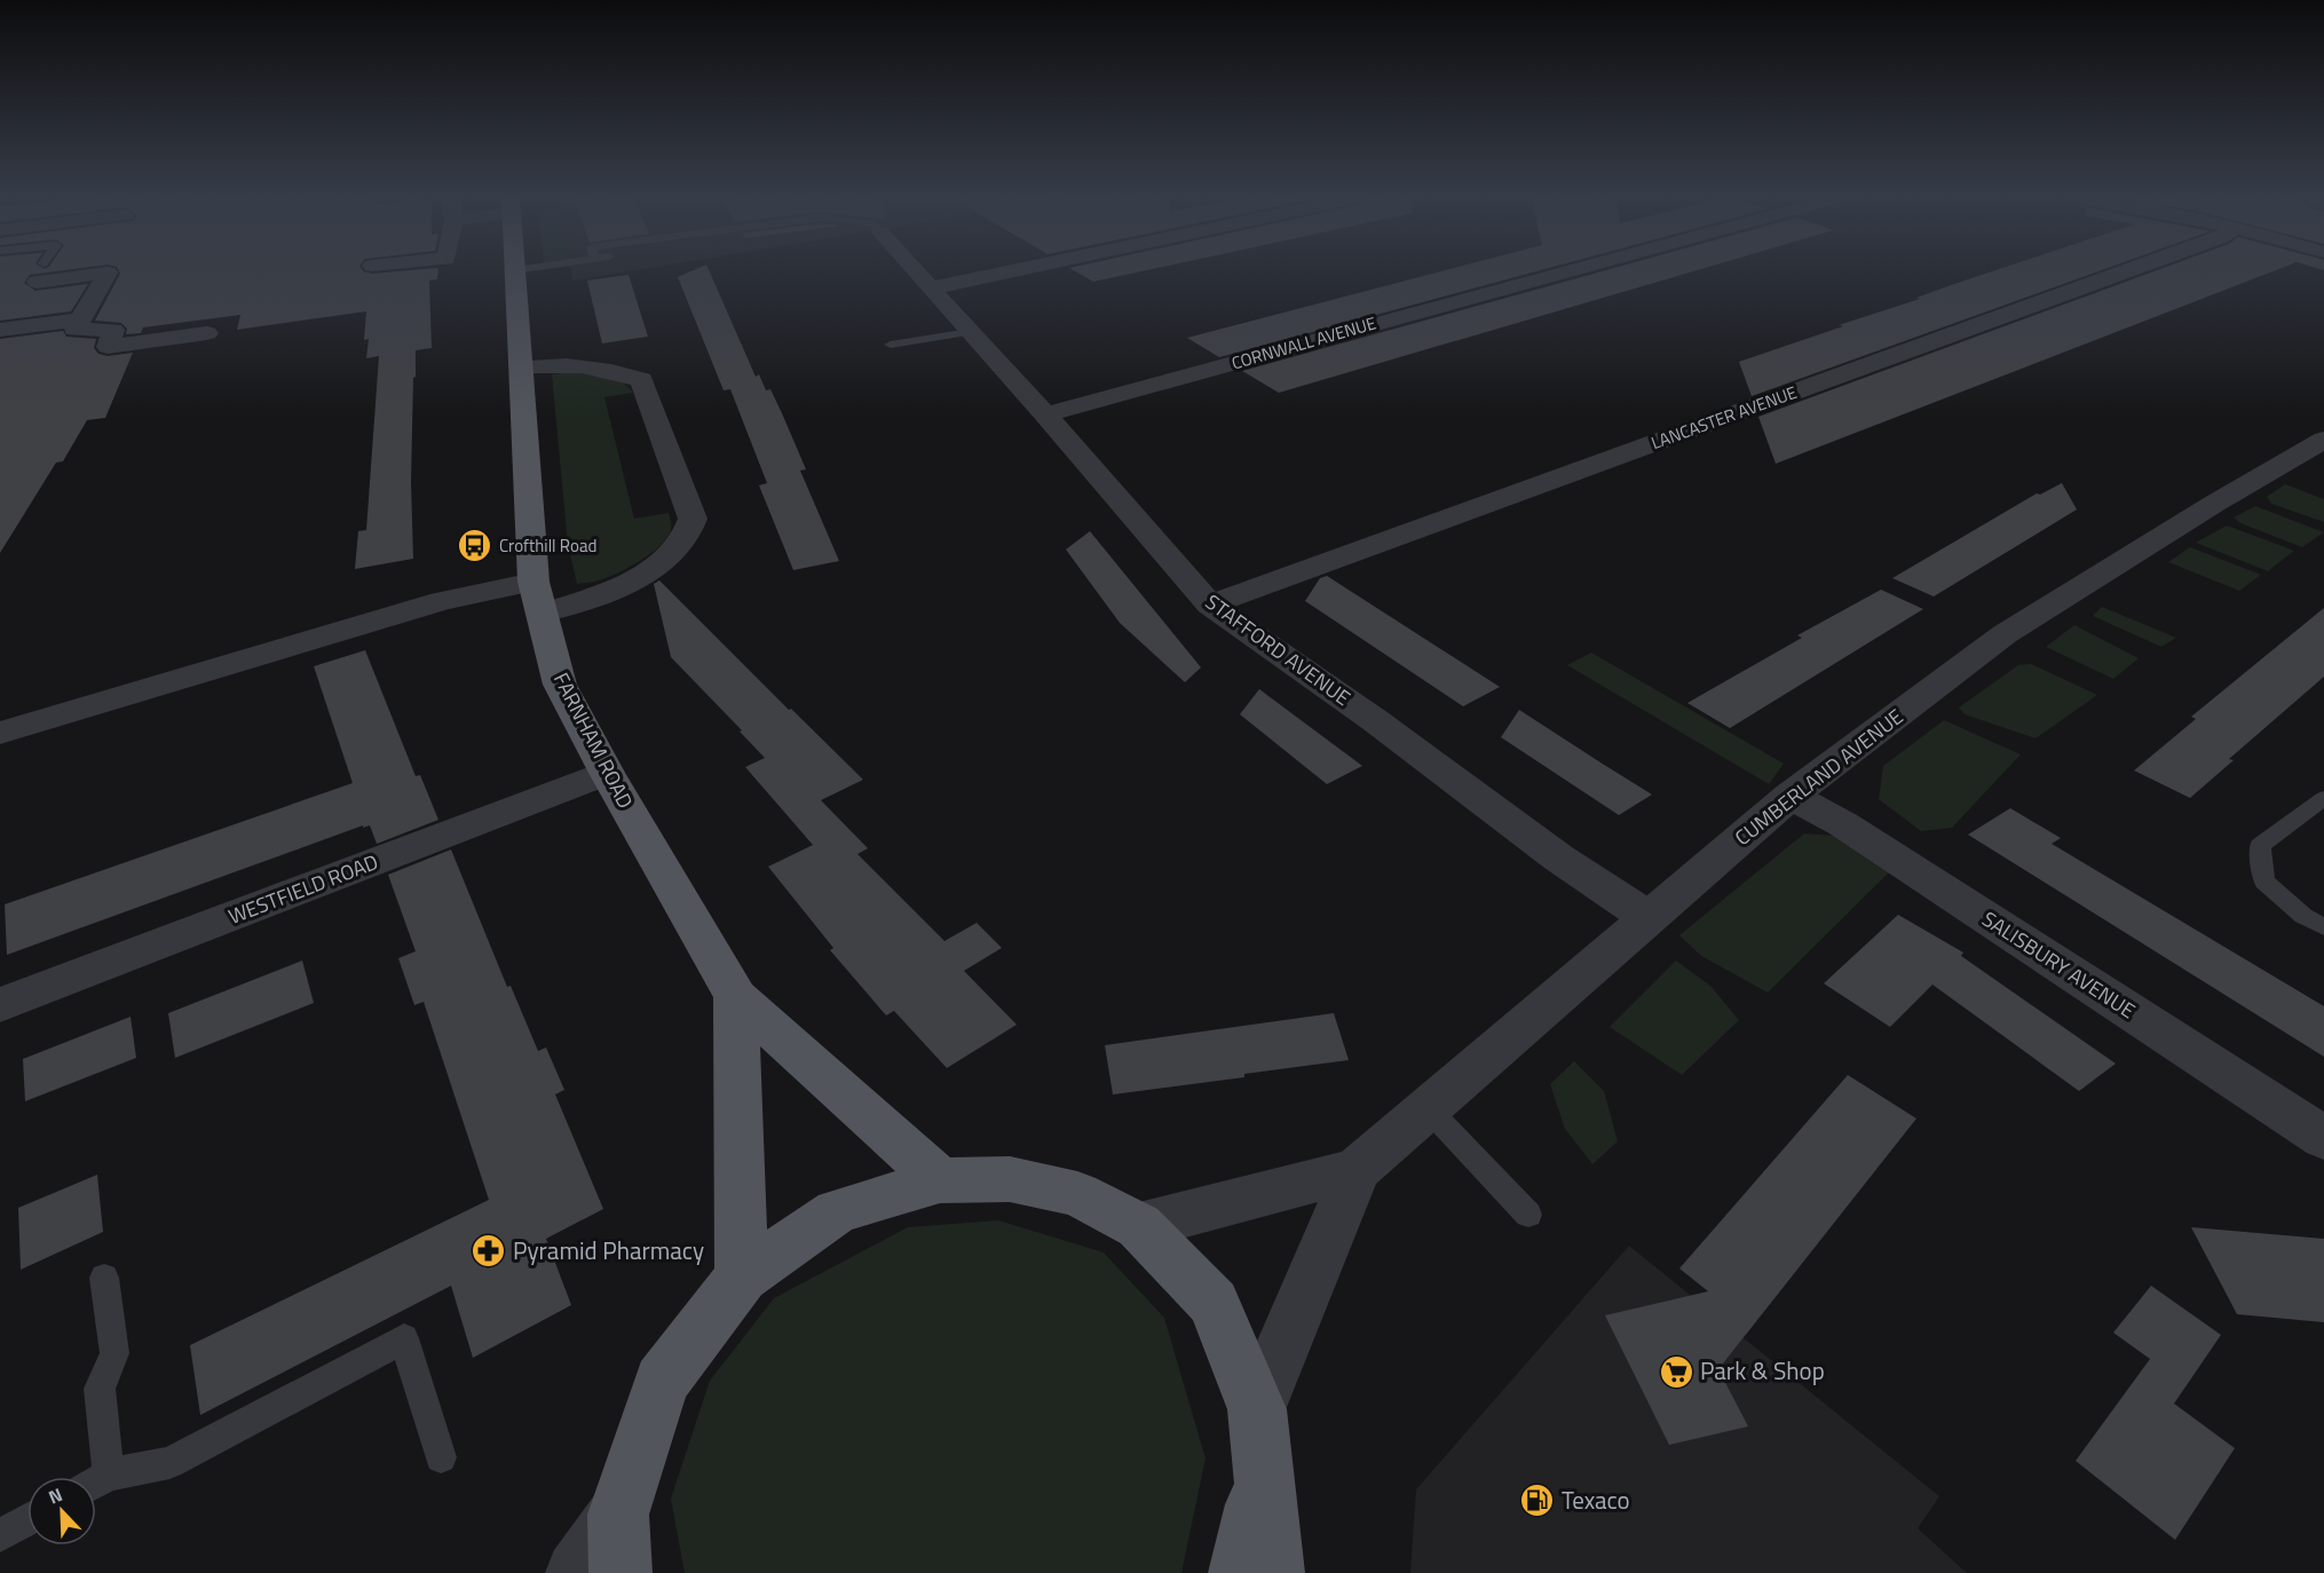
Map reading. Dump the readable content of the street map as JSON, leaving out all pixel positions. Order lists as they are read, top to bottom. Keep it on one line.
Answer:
{"streets":{"main road":["FARNHAM ROAD"],"street":["CORNWALL AVENUE","LANCASTER AVENUE","STAFFORD AVENUE","CUMBERLAND AVENUE","WESTFIELD ROAD","SALISBURY AVENUE"]},"crossings":[["CORNWALL AVENUE","STAFFORD AVENUE"],["LANCASTER AVENUE","STAFFORD AVENUE"],["STAFFORD AVENUE","CUMBERLAND AVENUE"],["FARNHAM ROAD","WESTFIELD ROAD"],["CUMBERLAND AVENUE","SALISBURY AVENUE"]],"places":{"bus stop":["Crofthill Road"],"pharmacy":["Pyramid Pharmacy"],"supermarket":["Park & Shop"],"fuel station":["Texaco"]},"north":"top left"}
